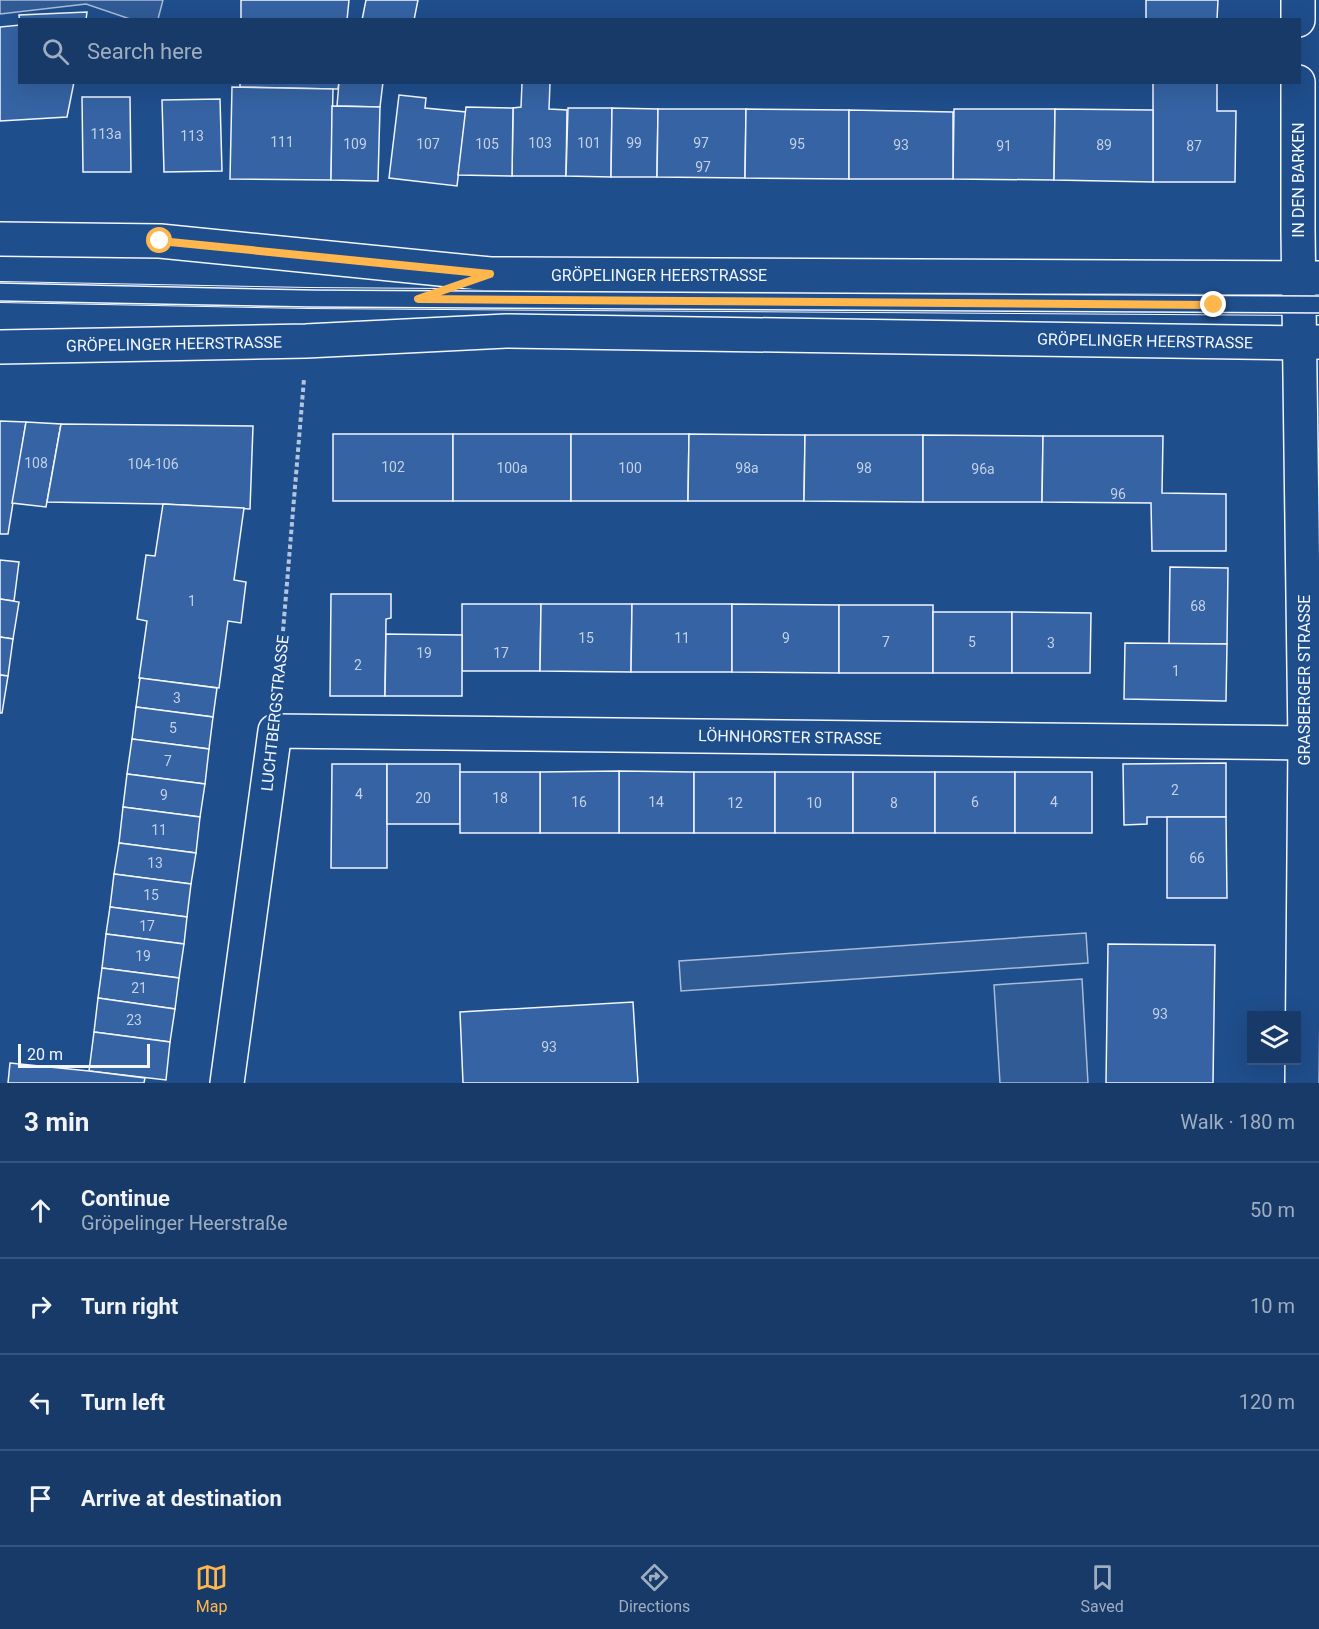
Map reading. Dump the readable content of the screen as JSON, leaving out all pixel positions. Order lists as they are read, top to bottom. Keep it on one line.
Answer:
{"streets":{"main road":["IN DEN BARKEN","GRÖPELINGER HEERSTRASSE","GRASBERGER STRASSE","LUCHTBERGSTRASSE","LÖHNHORSTER STRASSE"]},"crossings":[["IN DEN BARKEN","GRÖPELINGER HEERSTRASSE"],["IN DEN BARKEN","GRASBERGER STRASSE"],["GRÖPELINGER HEERSTRASSE","GRASBERGER STRASSE"],["GRÖPELINGER HEERSTRASSE","LUCHTBERGSTRASSE"],["GRASBERGER STRASSE","LÖHNHORSTER STRASSE"],["LUCHTBERGSTRASSE","LÖHNHORSTER STRASSE"]],"house_numbers":["113a","113","111","103","101","99","97","109","107","105","95","93","89","91","87","97","108","104-106","102","100a","100","98a","98","96a","96","1","68","15","11","9","7","5","3","19","17","2","1","3","5","7","2","4","9","20","18","16","14","6","4","12","10","8","11","66","13","15","17","19","21","93","23","93"],"scale_bar":"20 m","page":{"search":"Search here","scale":"20 m","heading":["3 min","Walk · 180 m"],"list":[["Continue","Gröpelinger Heerstraße","50 m"],["Turn right","10 m"],["Turn left","120 m"],"Arrive at destination"],"nav":["Map","Directions","Saved"]}}
